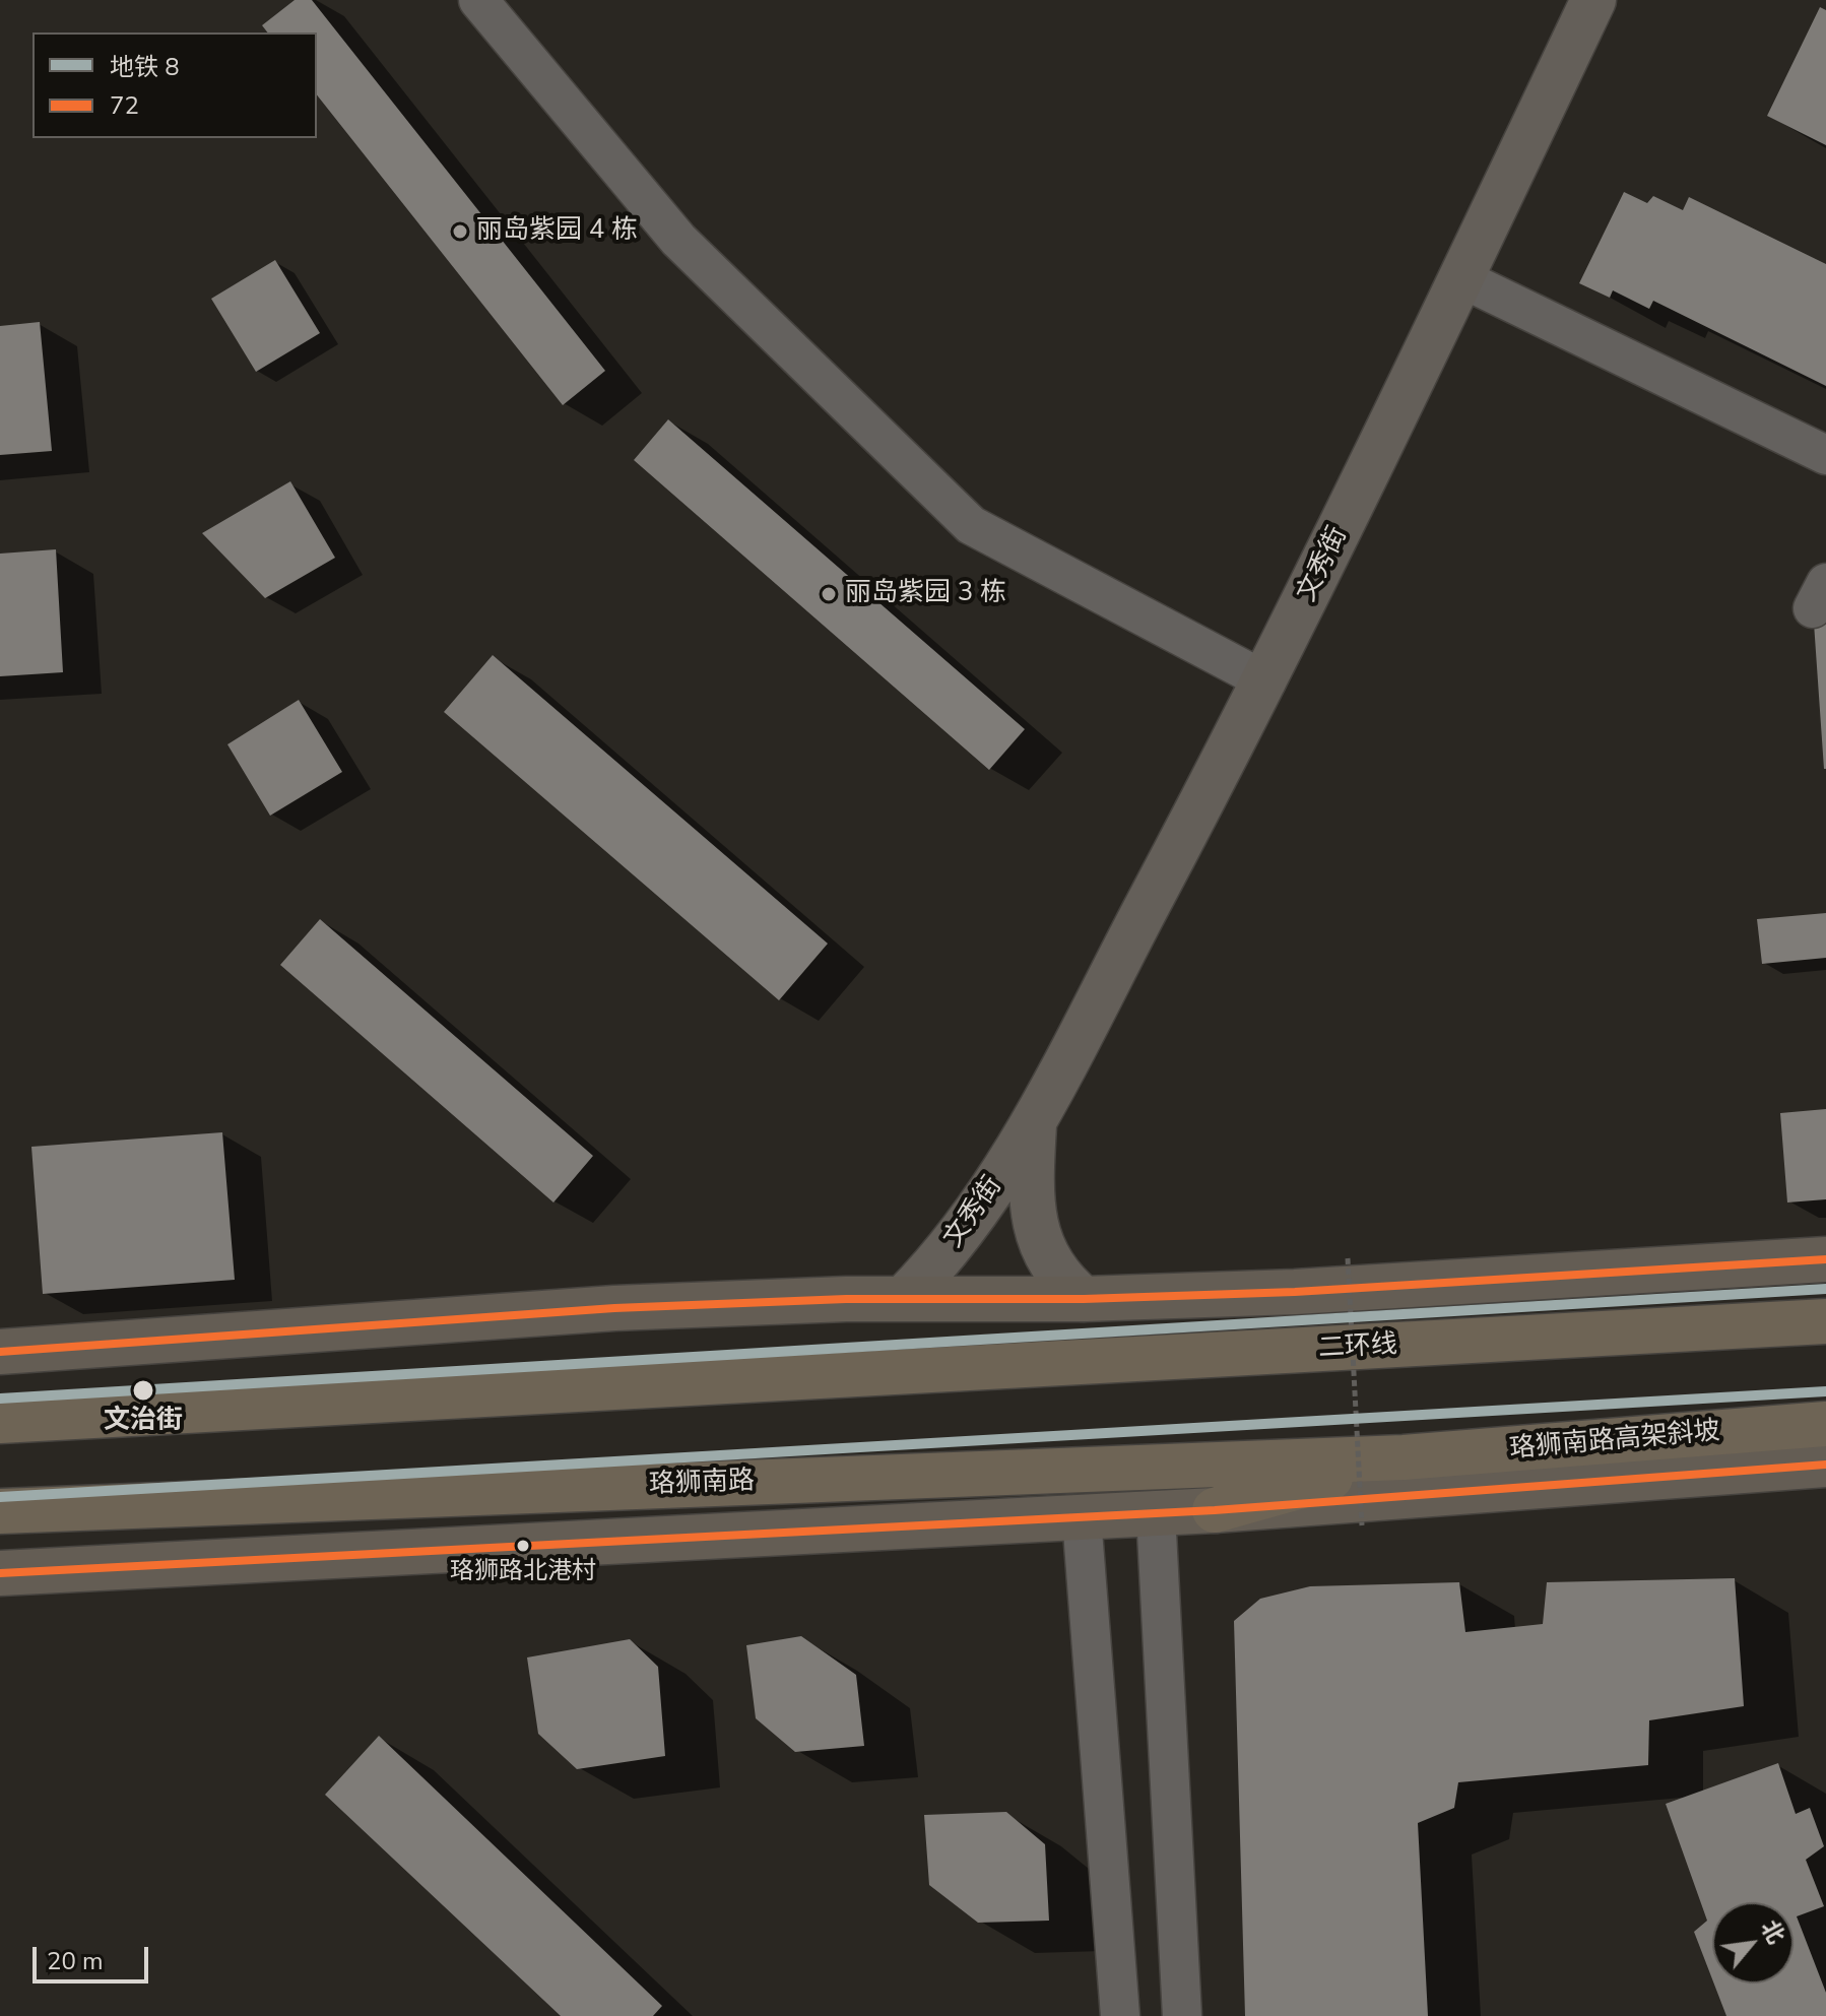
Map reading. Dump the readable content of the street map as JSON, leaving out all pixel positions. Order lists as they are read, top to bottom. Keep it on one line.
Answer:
{"streets":{"highway":["二环线","珞狮南路高架斜坡","珞狮南路"],"street":["文秀街"]},"crossings":[["珞狮南路高架斜坡","珞狮南路"]],"places":["丽岛紫园 4 栋","丽岛紫园 3 栋","文治街","珞狮路北港村"],"lines":["transit line 72","metro line 8"],"legend":["地铁 8","72"],"scale_bar":"20 m","north":"top right"}
